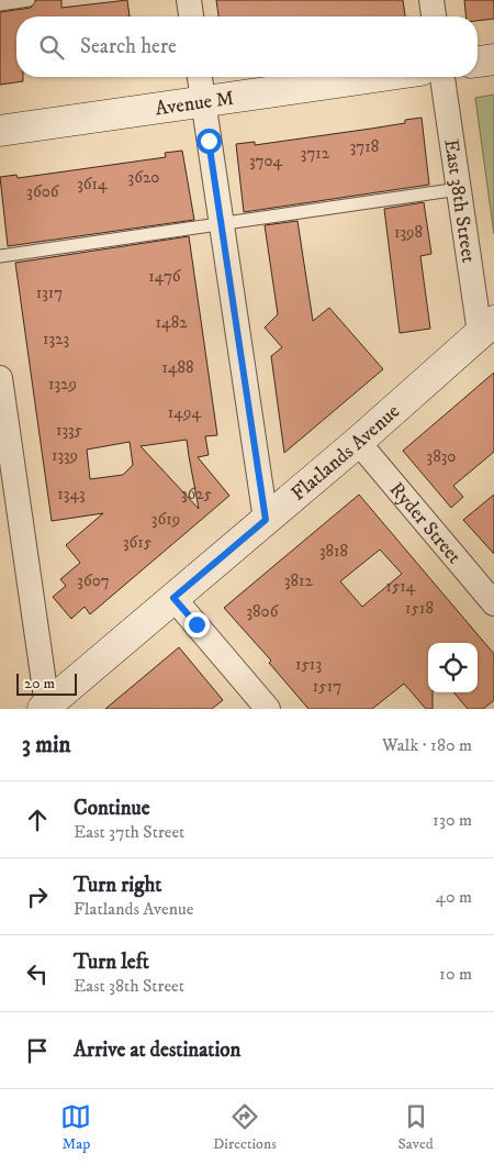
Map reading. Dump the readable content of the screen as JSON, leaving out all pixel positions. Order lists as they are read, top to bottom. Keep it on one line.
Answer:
{"streets":{"main road":["Avenue M","Flatlands Avenue"],"street":["East 38th Street","Ryder Street"]},"crossings":[["East 38th Street","Flatlands Avenue"],["Flatlands Avenue","Ryder Street"]],"house_numbers":["3718","3712","3704","3620","3614","3606","1398","1476","1317","1482","1323","1488","1329","1494","1335","1339","3830","1343","3625","3619","3615","3818","3607","3812","1514","1518","3806","1513","1517"],"scale_bar":"20 m","page":{"search":"Search here","scale":"20 m","heading":["3 min","Walk · 180 m"],"list":[["Continue","East 37th Street","130 m"],["Turn right","Flatlands Avenue","40 m"],["Turn left","East 38th Street","10 m"],"Arrive at destination"],"nav":["Map","Directions","Saved"]}}
